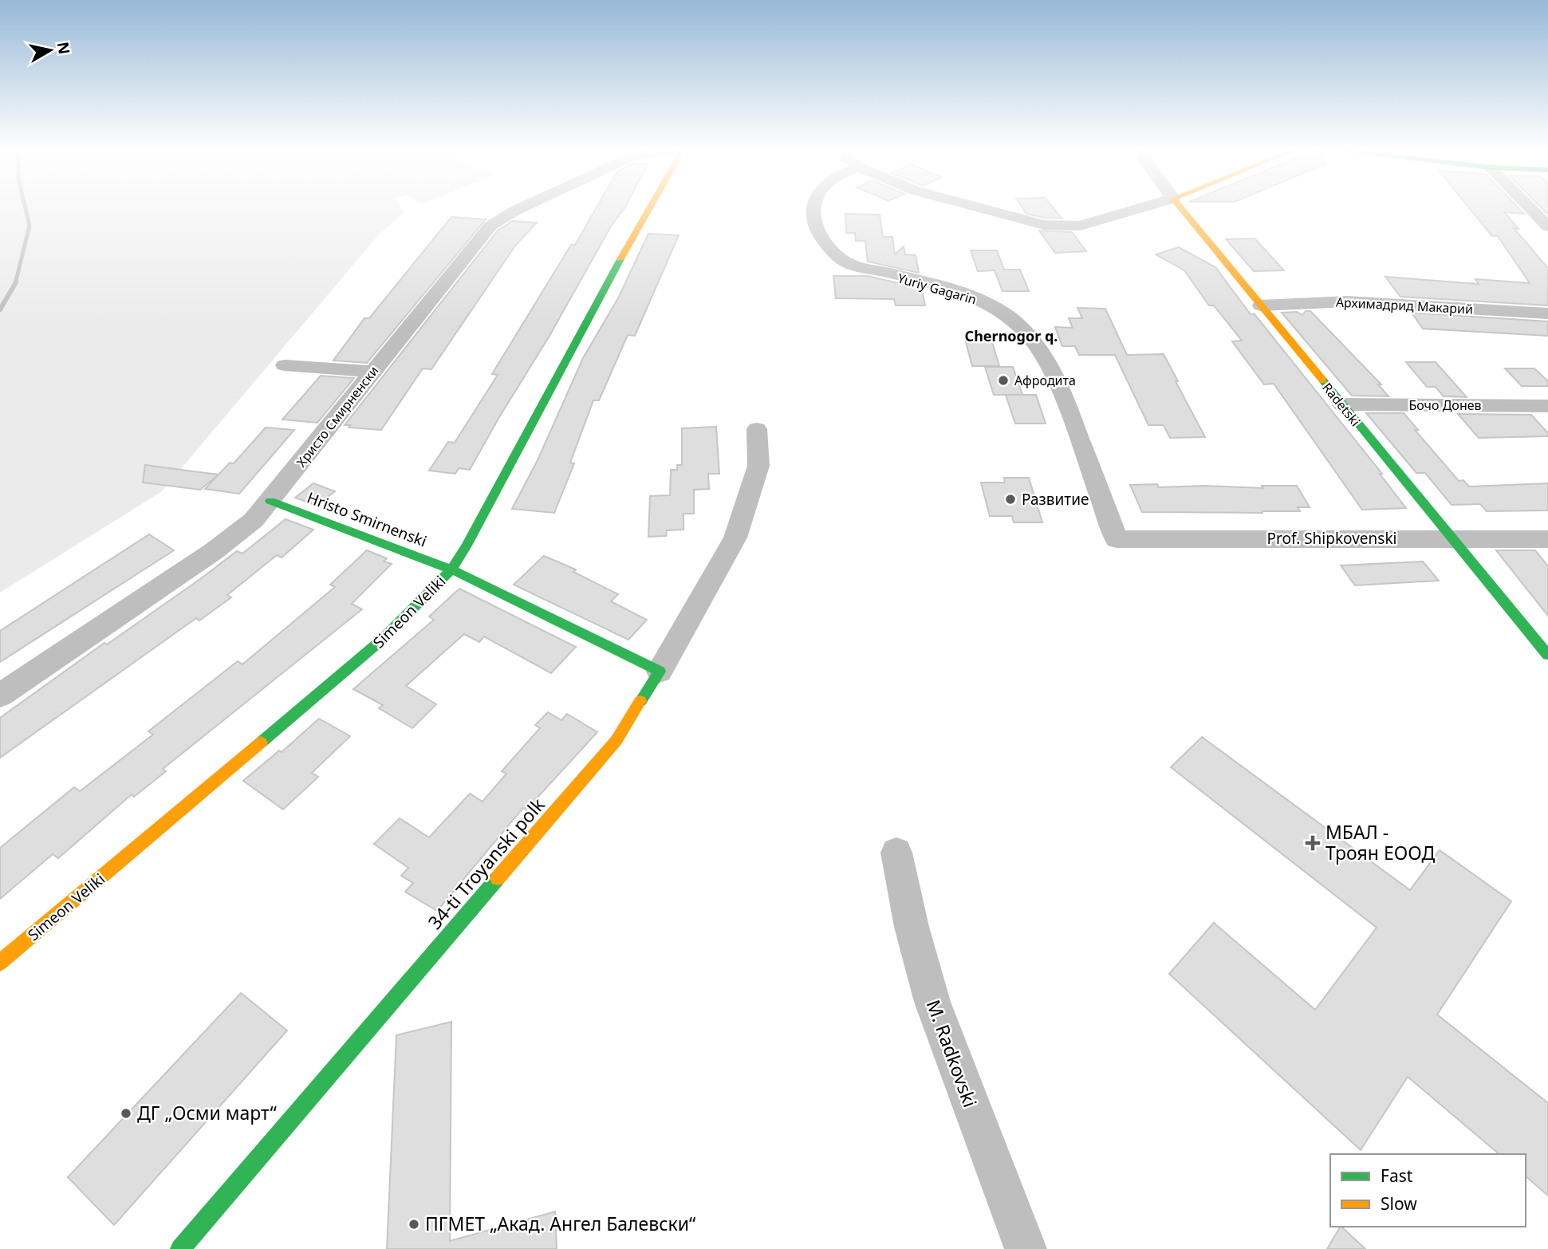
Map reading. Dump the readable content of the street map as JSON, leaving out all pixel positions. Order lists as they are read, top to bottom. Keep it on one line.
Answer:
{"streets":{"street":["Yuriy Gagarin","Архимадрид Макарий","Radetski","Бочо Донев","Христо Смирненски","Hristo Smirnenski","Prof. Shipkovenski","Simeon Veliki","34-ti Troyanski polk","M. Radkovski"]},"crossings":[["Yuriy Gagarin","Prof. Shipkovenski"],["Архимадрид Макарий","Radetski"],["Radetski","Бочо Донев"],["Radetski","Prof. Shipkovenski"],["Христо Смирненски","Hristo Smirnenski"],["Hristo Smirnenski","Simeon Veliki"]],"districts":["Chernogor q."],"places":{"other":["Афродита","Развитие","ДГ „Осми март“","ПГМЕТ „Акад. Ангел Балевски“"],"health":["МБАЛ - Троян ЕООД"]},"legend":["Fast","Slow"],"north":"right"}
